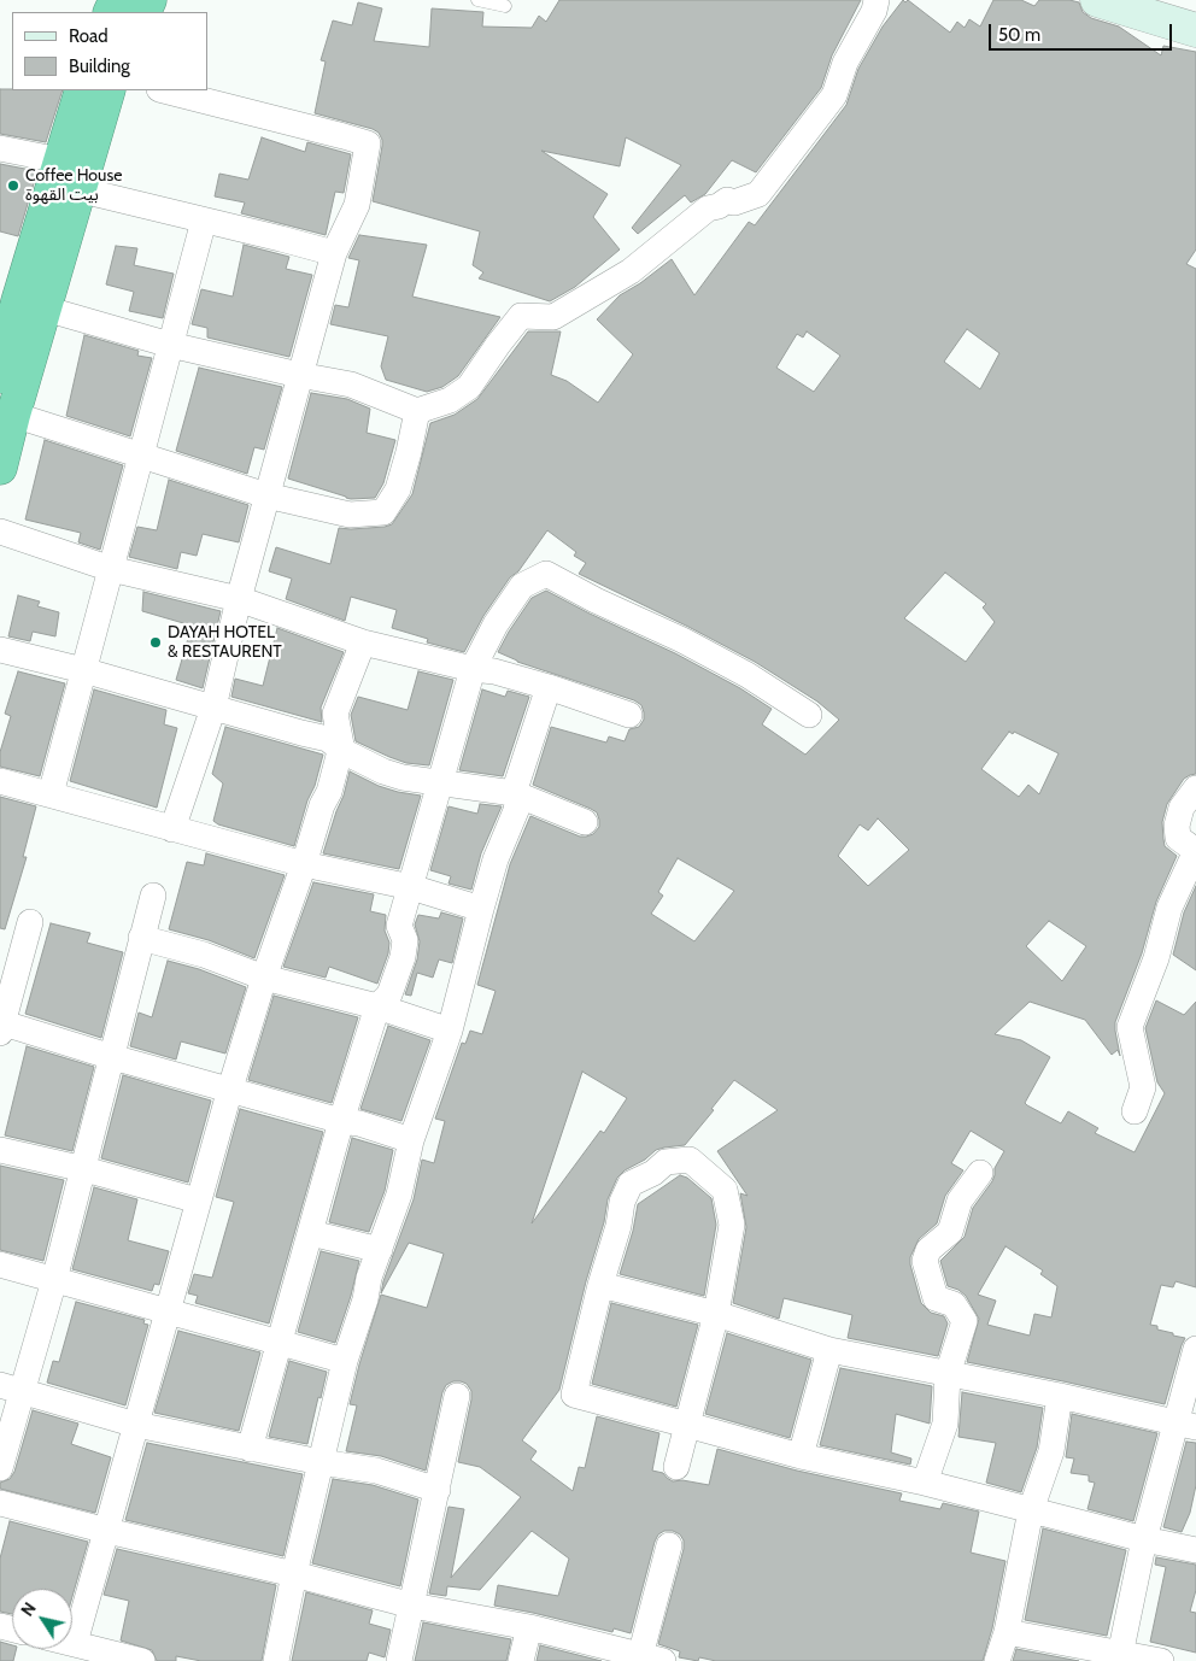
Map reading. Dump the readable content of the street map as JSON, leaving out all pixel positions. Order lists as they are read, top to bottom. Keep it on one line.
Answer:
{"places":["Coffee House بيت القهوة","DAYAH HOTEL & RESTAURENT"],"legend":["Road","Building"],"scale_bar":"50 m","north":"top left"}
